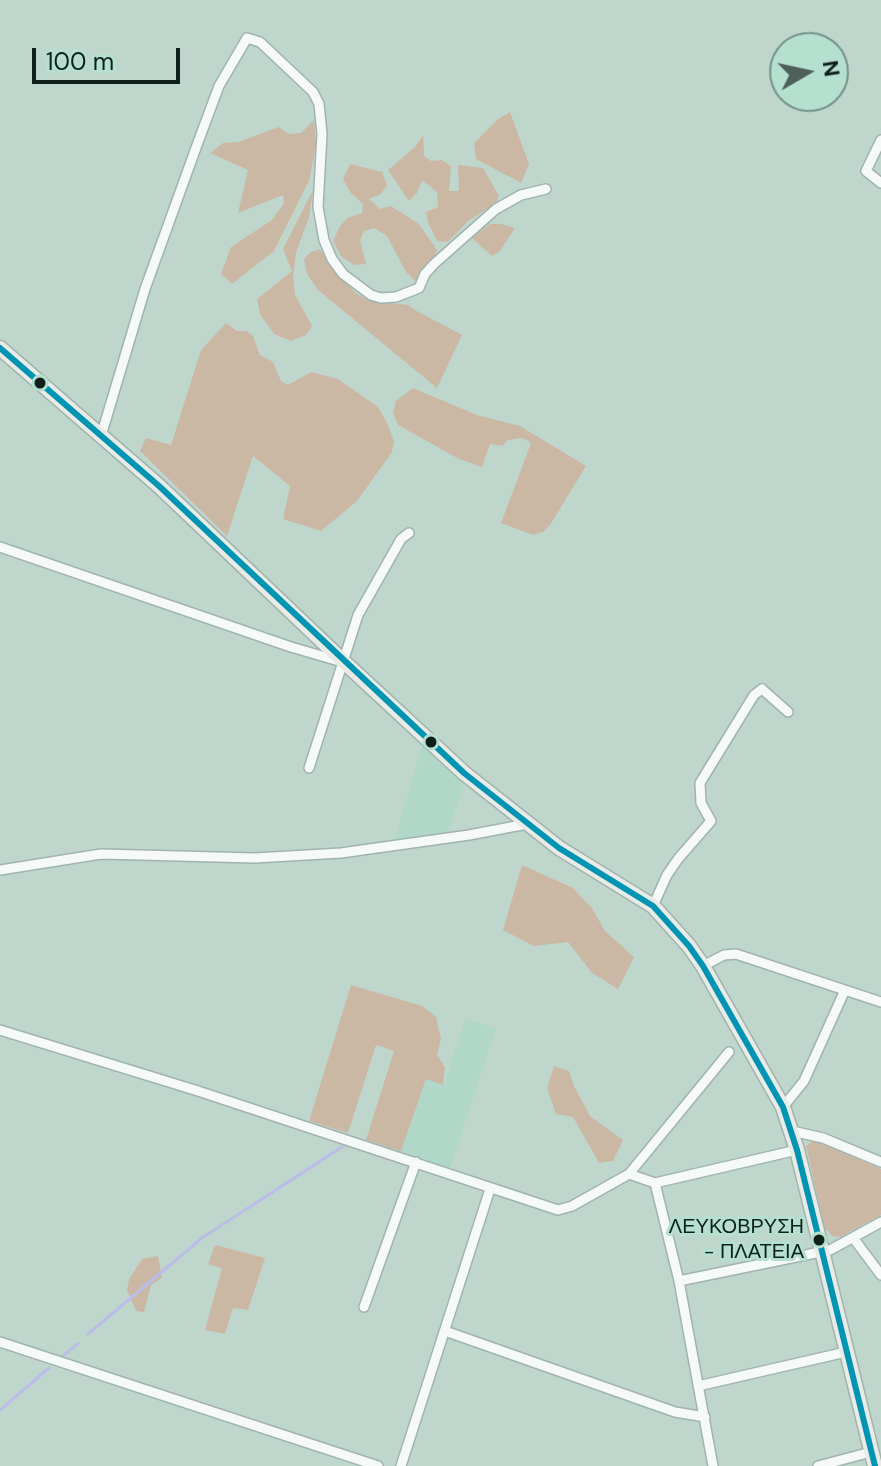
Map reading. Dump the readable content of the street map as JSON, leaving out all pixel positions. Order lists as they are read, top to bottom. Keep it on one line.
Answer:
{"places":["ΛΕΥΚΟΒΡΥΣΗ - ΠΛΑΤΕΙΑ"],"scale_bar":"100 m","north":"right"}
